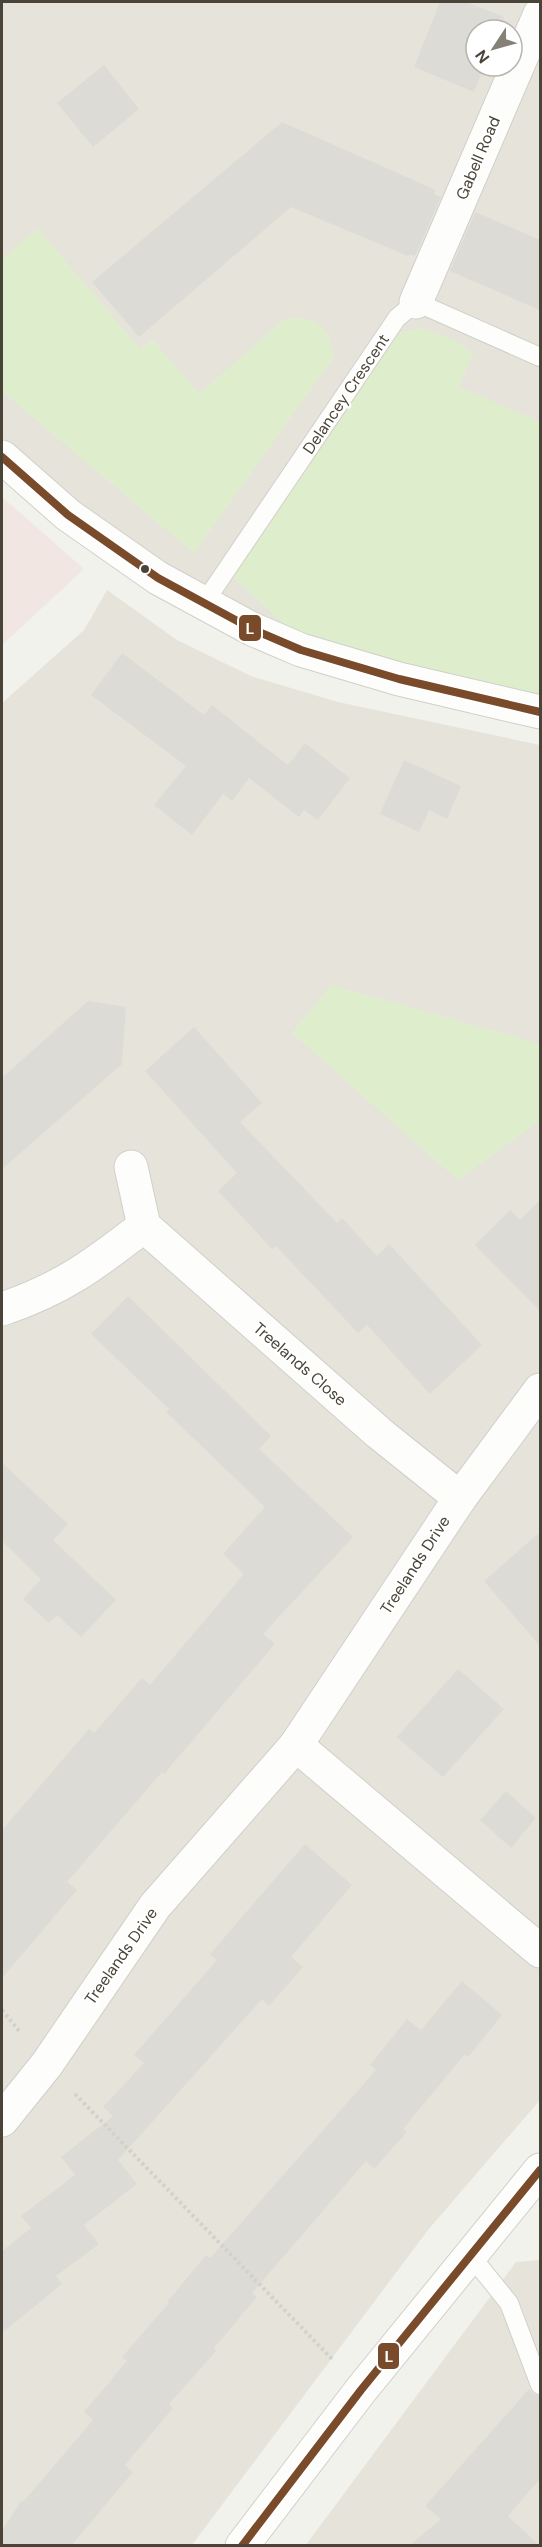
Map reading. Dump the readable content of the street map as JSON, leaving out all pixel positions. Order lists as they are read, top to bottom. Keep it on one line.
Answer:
{"streets":{"street":["Gabell Road","Treelands Close","Treelands Drive"],"lane":["Delancey Crescent"]},"crossings":[["Gabell Road","Delancey Crescent"],["Treelands Close","Treelands Drive"]],"lines":["transit line L"],"north":"bottom left"}
